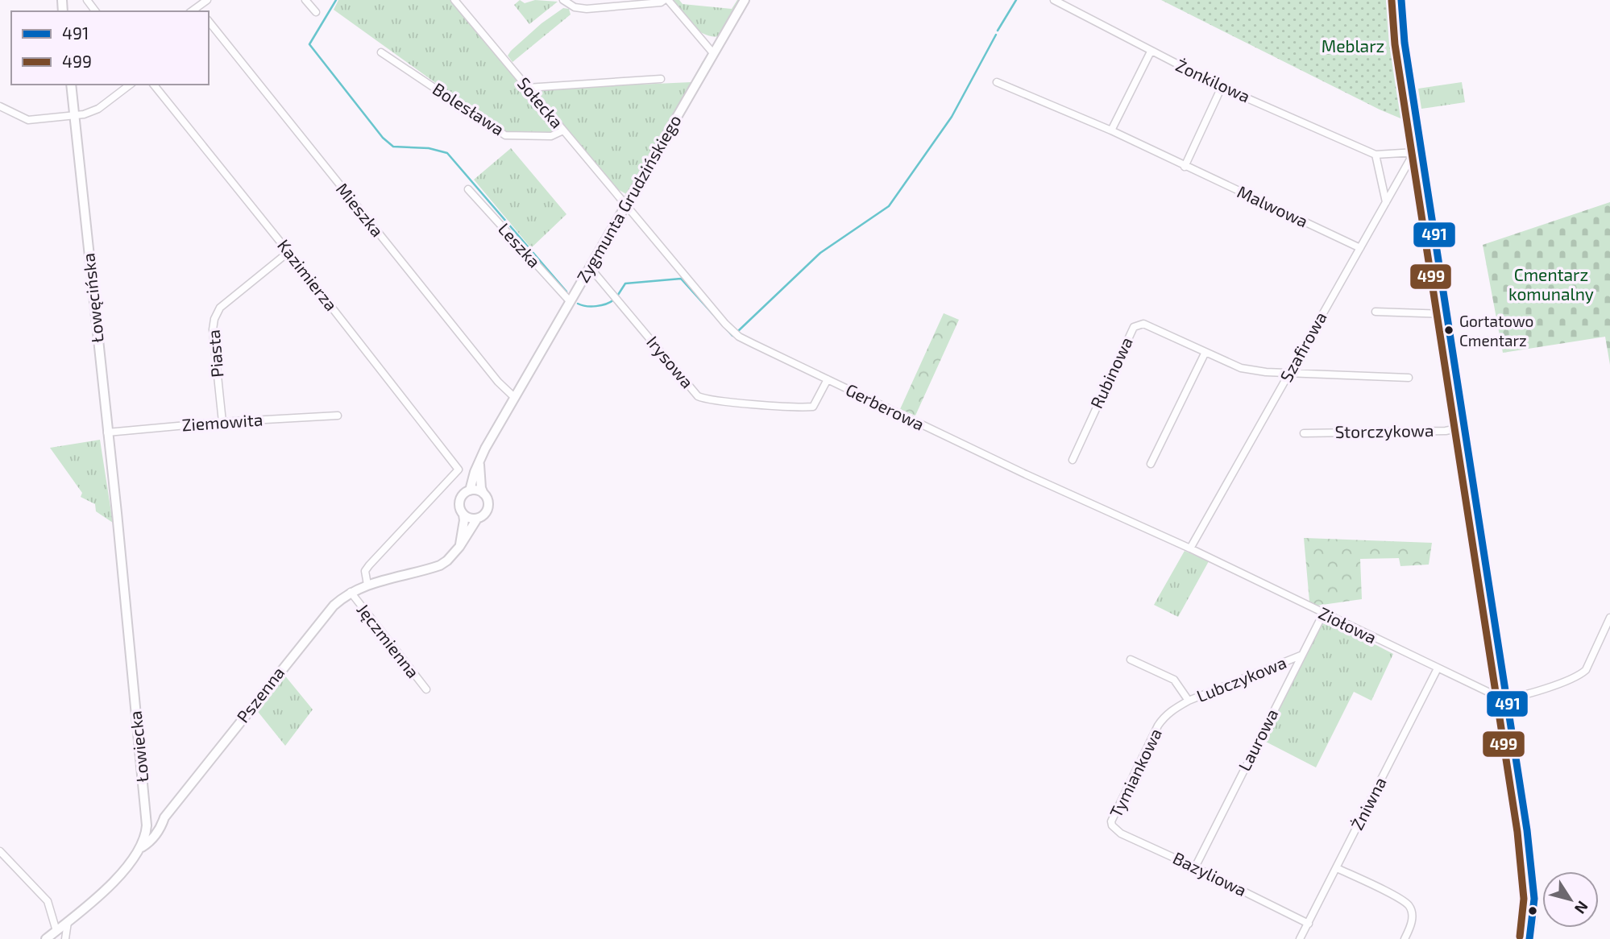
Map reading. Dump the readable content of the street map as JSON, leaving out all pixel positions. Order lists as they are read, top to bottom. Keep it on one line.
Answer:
{"streets":{"street":["Żonkilowa","Sołecka","Bolesława","Zygmunta Grudzińskiego","Malwowa","Mieszka","Leszka","Kazimierza","Łowęcińska","Szafirowa","Piasta","Irysowa","Rubinowa","Gerberowa","Ziemowita","Storczykowa","Ziołowa","Jęczmienna","Lubczykowa","Pszenna","Laurowa","Łowiecka","Tymiankowa","Żniwna","Bazyliowa"]},"crossings":[["Żonkilowa","Szafirowa"],["Sołecka","Bolesława"],["Sołecka","Zygmunta Grudzińskiego"],["Sołecka","Gerberowa"],["Zygmunta Grudzińskiego","Mieszka"],["Zygmunta Grudzińskiego","Leszka"],["Zygmunta Grudzińskiego","Irysowa"],["Zygmunta Grudzińskiego","Gerberowa"],["Malwowa","Szafirowa"],["Kazimierza","Piasta"],["Kazimierza","Pszenna"],["Łowęcińska","Ziemowita"],["Łowęcińska","Łowiecka"],["Szafirowa","Rubinowa"],["Szafirowa","Gerberowa"],["Szafirowa","Ziołowa"],["Piasta","Ziemowita"],["Irysowa","Gerberowa"],["Gerberowa","Ziołowa"],["Ziołowa","Laurowa"],["Ziołowa","Żniwna"],["Jęczmienna","Pszenna"],["Lubczykowa","Laurowa"],["Lubczykowa","Tymiankowa"],["Pszenna","Łowiecka"],["Laurowa","Bazyliowa"],["Tymiankowa","Bazyliowa"],["Żniwna","Bazyliowa"]],"parks":["Meblarz","Cmentarz komunalny"],"places":["Gortatowo Cmentarz"],"lines":["transit line 491","transit line 499"],"legend":["491","499"],"north":"bottom right"}
